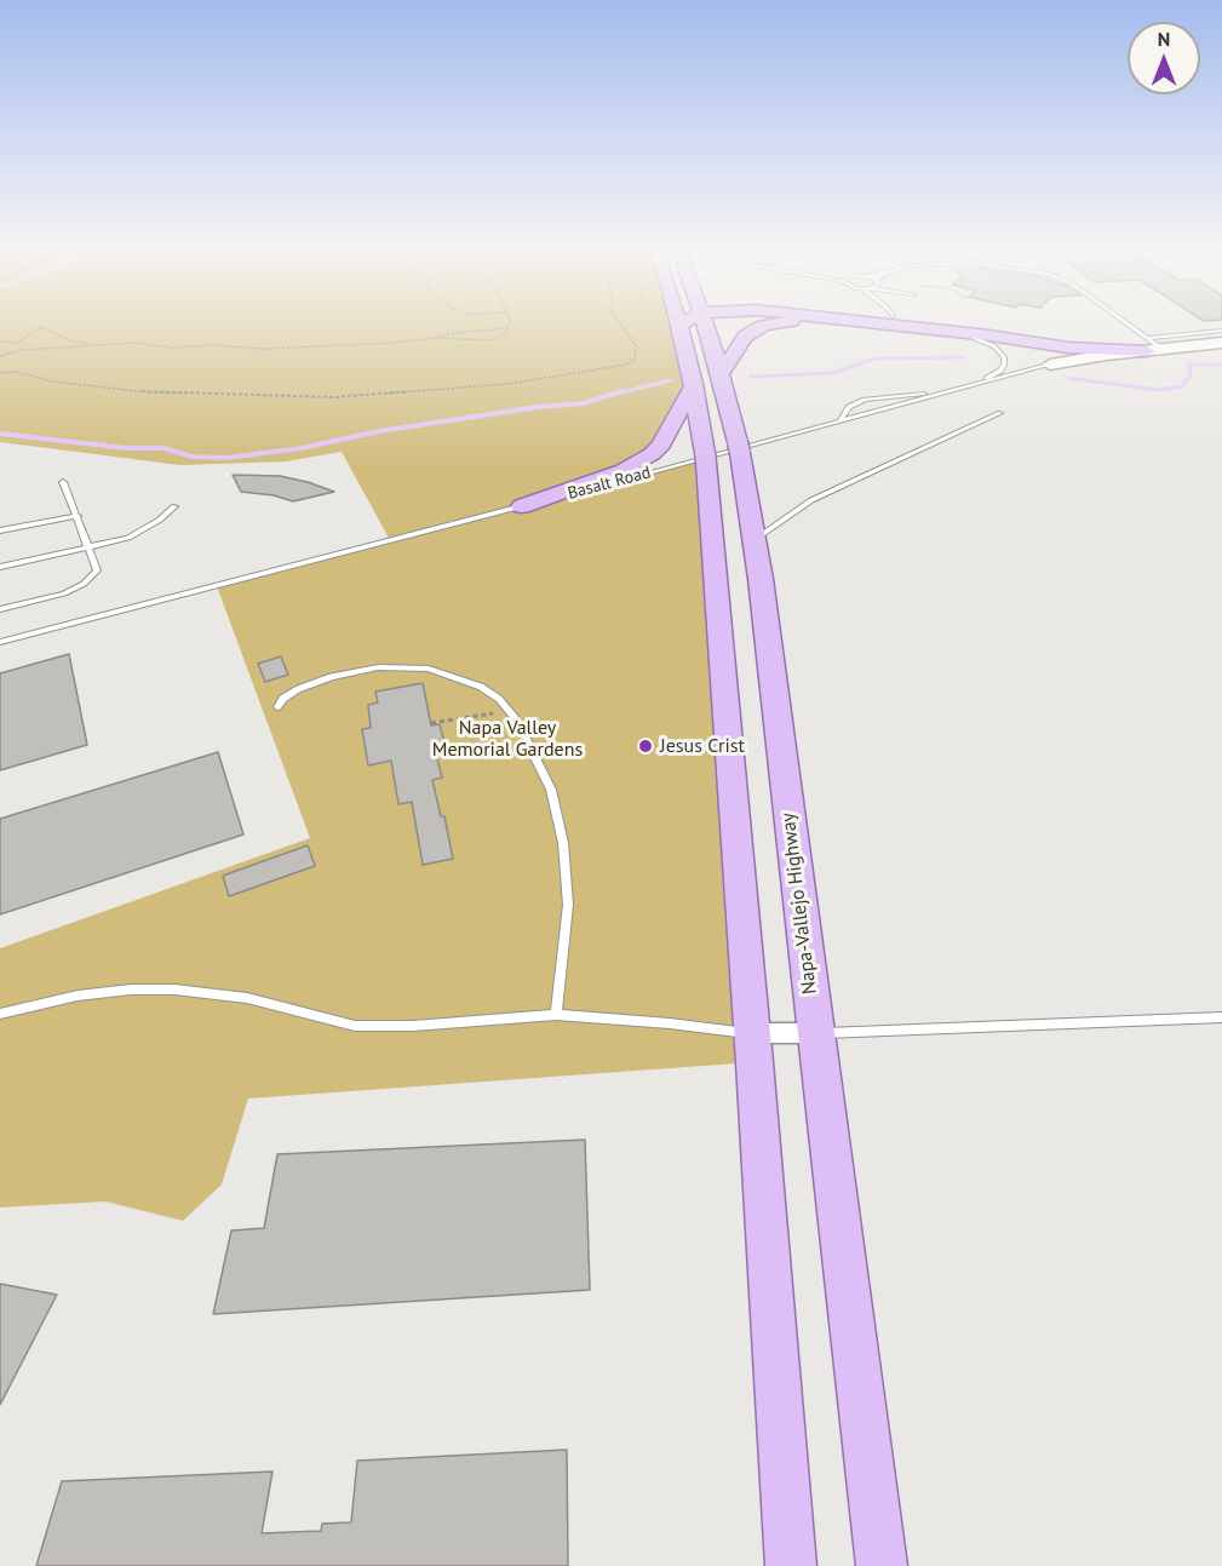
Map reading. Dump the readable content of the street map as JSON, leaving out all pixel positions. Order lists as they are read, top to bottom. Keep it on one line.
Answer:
{"streets":{"main road":["Napa-Vallejo Highway"],"street":["Basalt Road"]},"parks":["Napa Valley Memorial Gardens"],"places":["Jesus Crist"],"north":"top"}
